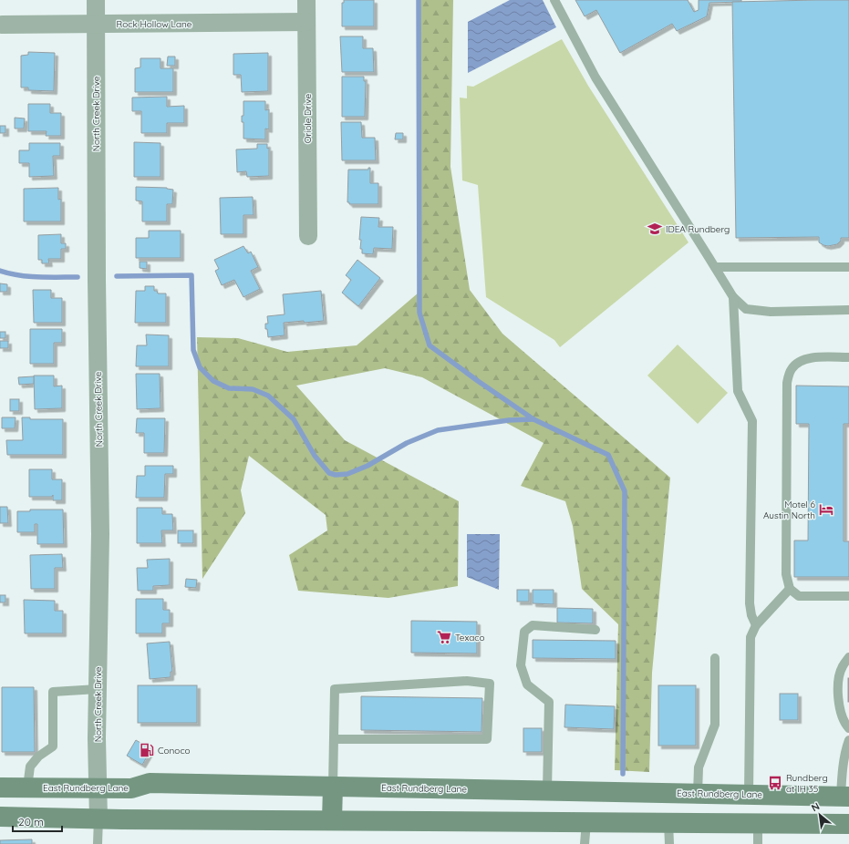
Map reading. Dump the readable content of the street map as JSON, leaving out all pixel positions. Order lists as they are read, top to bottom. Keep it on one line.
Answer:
{"streets":{"main road":["East Rundberg Lane"],"street":["Rock Hollow Lane","North Creek Drive","Oriole Drive"]},"crossings":[["Rock Hollow Lane","North Creek Drive"],["Rock Hollow Lane","Oriole Drive"],["North Creek Drive","East Rundberg Lane"]],"places":{"school or university":["IDEA Rundberg"],"hotel":["Motel 6 Austin North"],"supermarket":["Texaco"],"fuel station":["Conoco"],"bus stop":["Rundberg at IH 35"]},"scale_bar":"20 m","north":"top left"}
